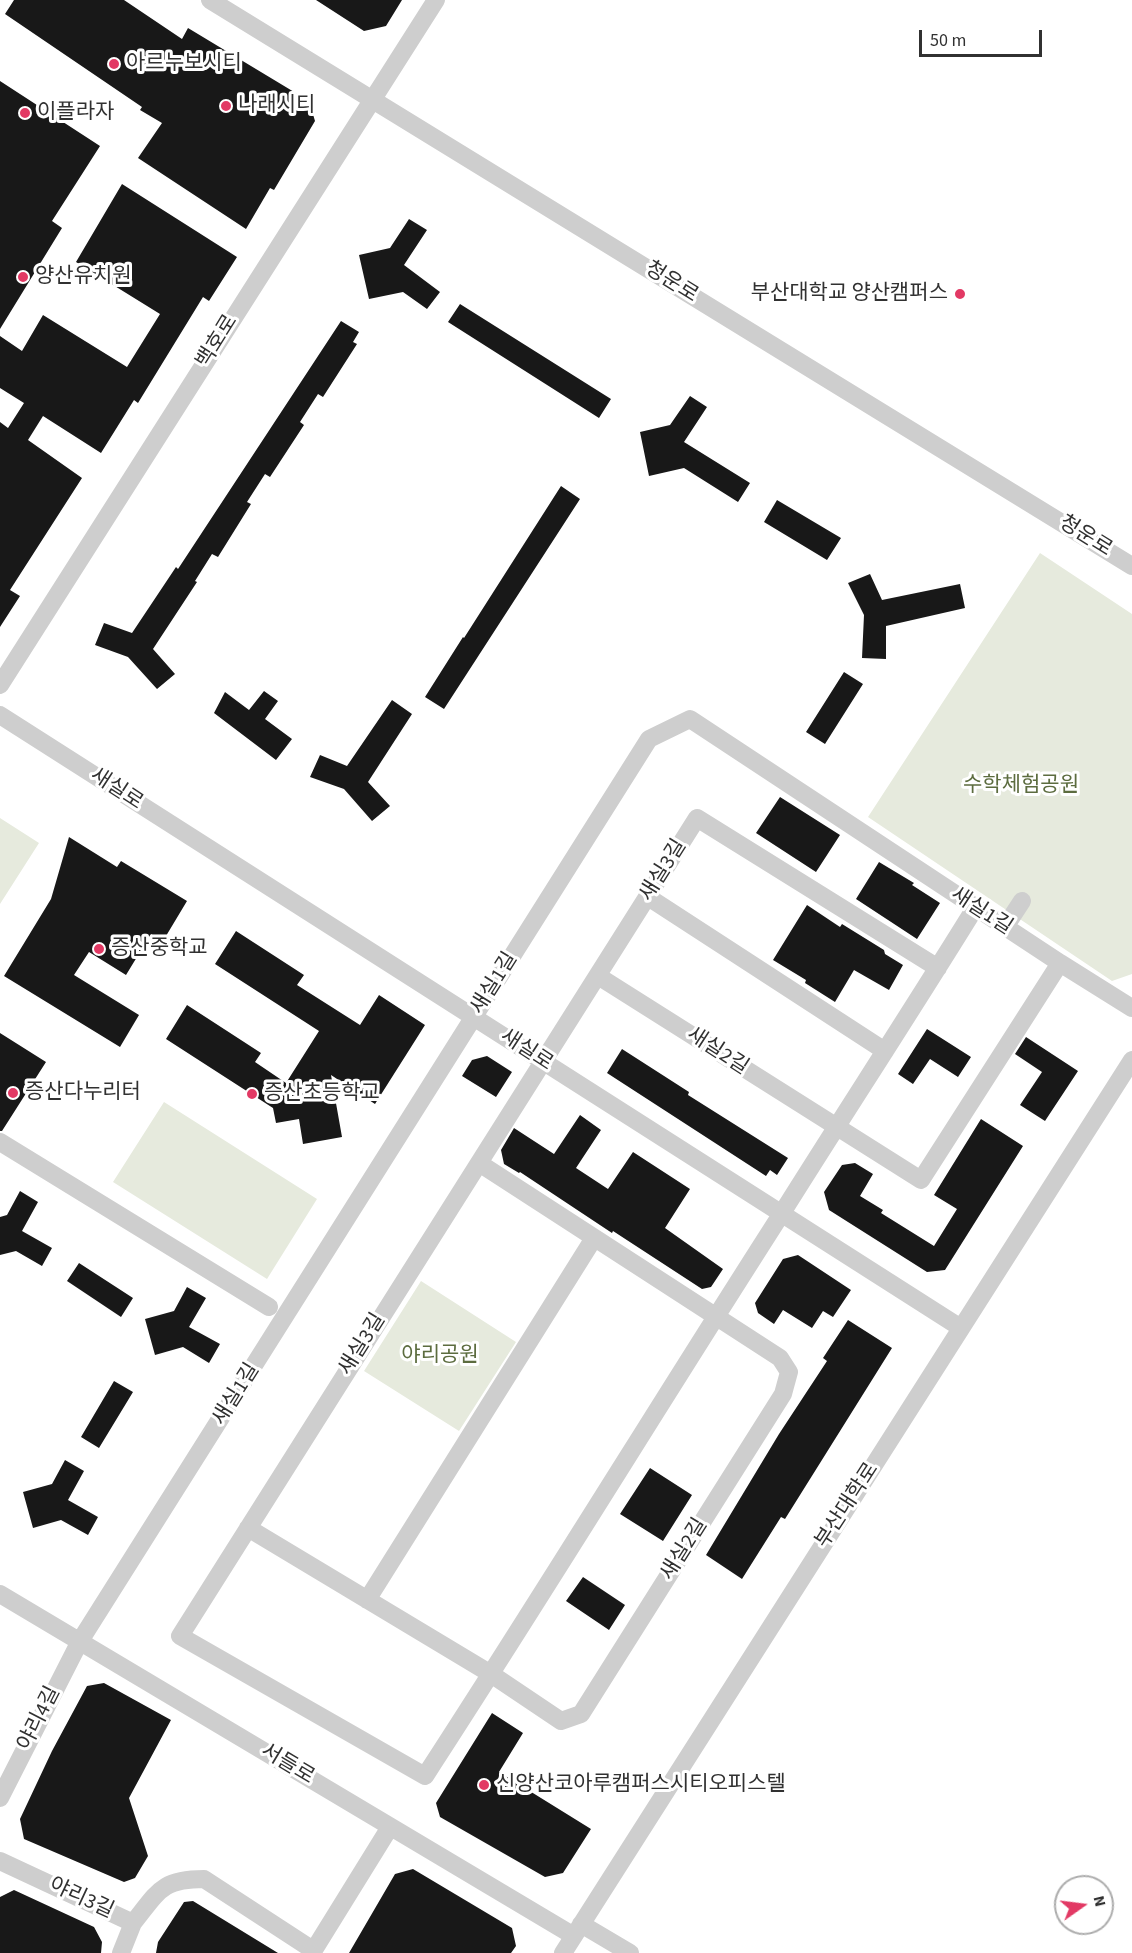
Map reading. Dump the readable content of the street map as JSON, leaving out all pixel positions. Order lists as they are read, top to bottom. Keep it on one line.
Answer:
{"streets":{"street":["청운로","백호로","새실로","새실3길","새실1길","새실2길","부산대학로","야리4길","서들로","야리3길"]},"crossings":[["청운로","백호로"],["새실로","새실3길"],["새실로","새실1길"],["새실로","부산대학로"],["새실3길","새실2길"],["새실1길","야리4길"],["새실1길","서들로"],["부산대학로","서들로"],["야리4길","서들로"]],"parks":["수학체험공원","야리공원"],"places":["아르누보시티","나래시티","이플라자","양산유치원","부산대학교 양산캠퍼스","증산중학교","증산다누리터","증산초등학교","신양산코아루캠퍼스시티오피스텔"],"scale_bar":"50 m","north":"right"}
